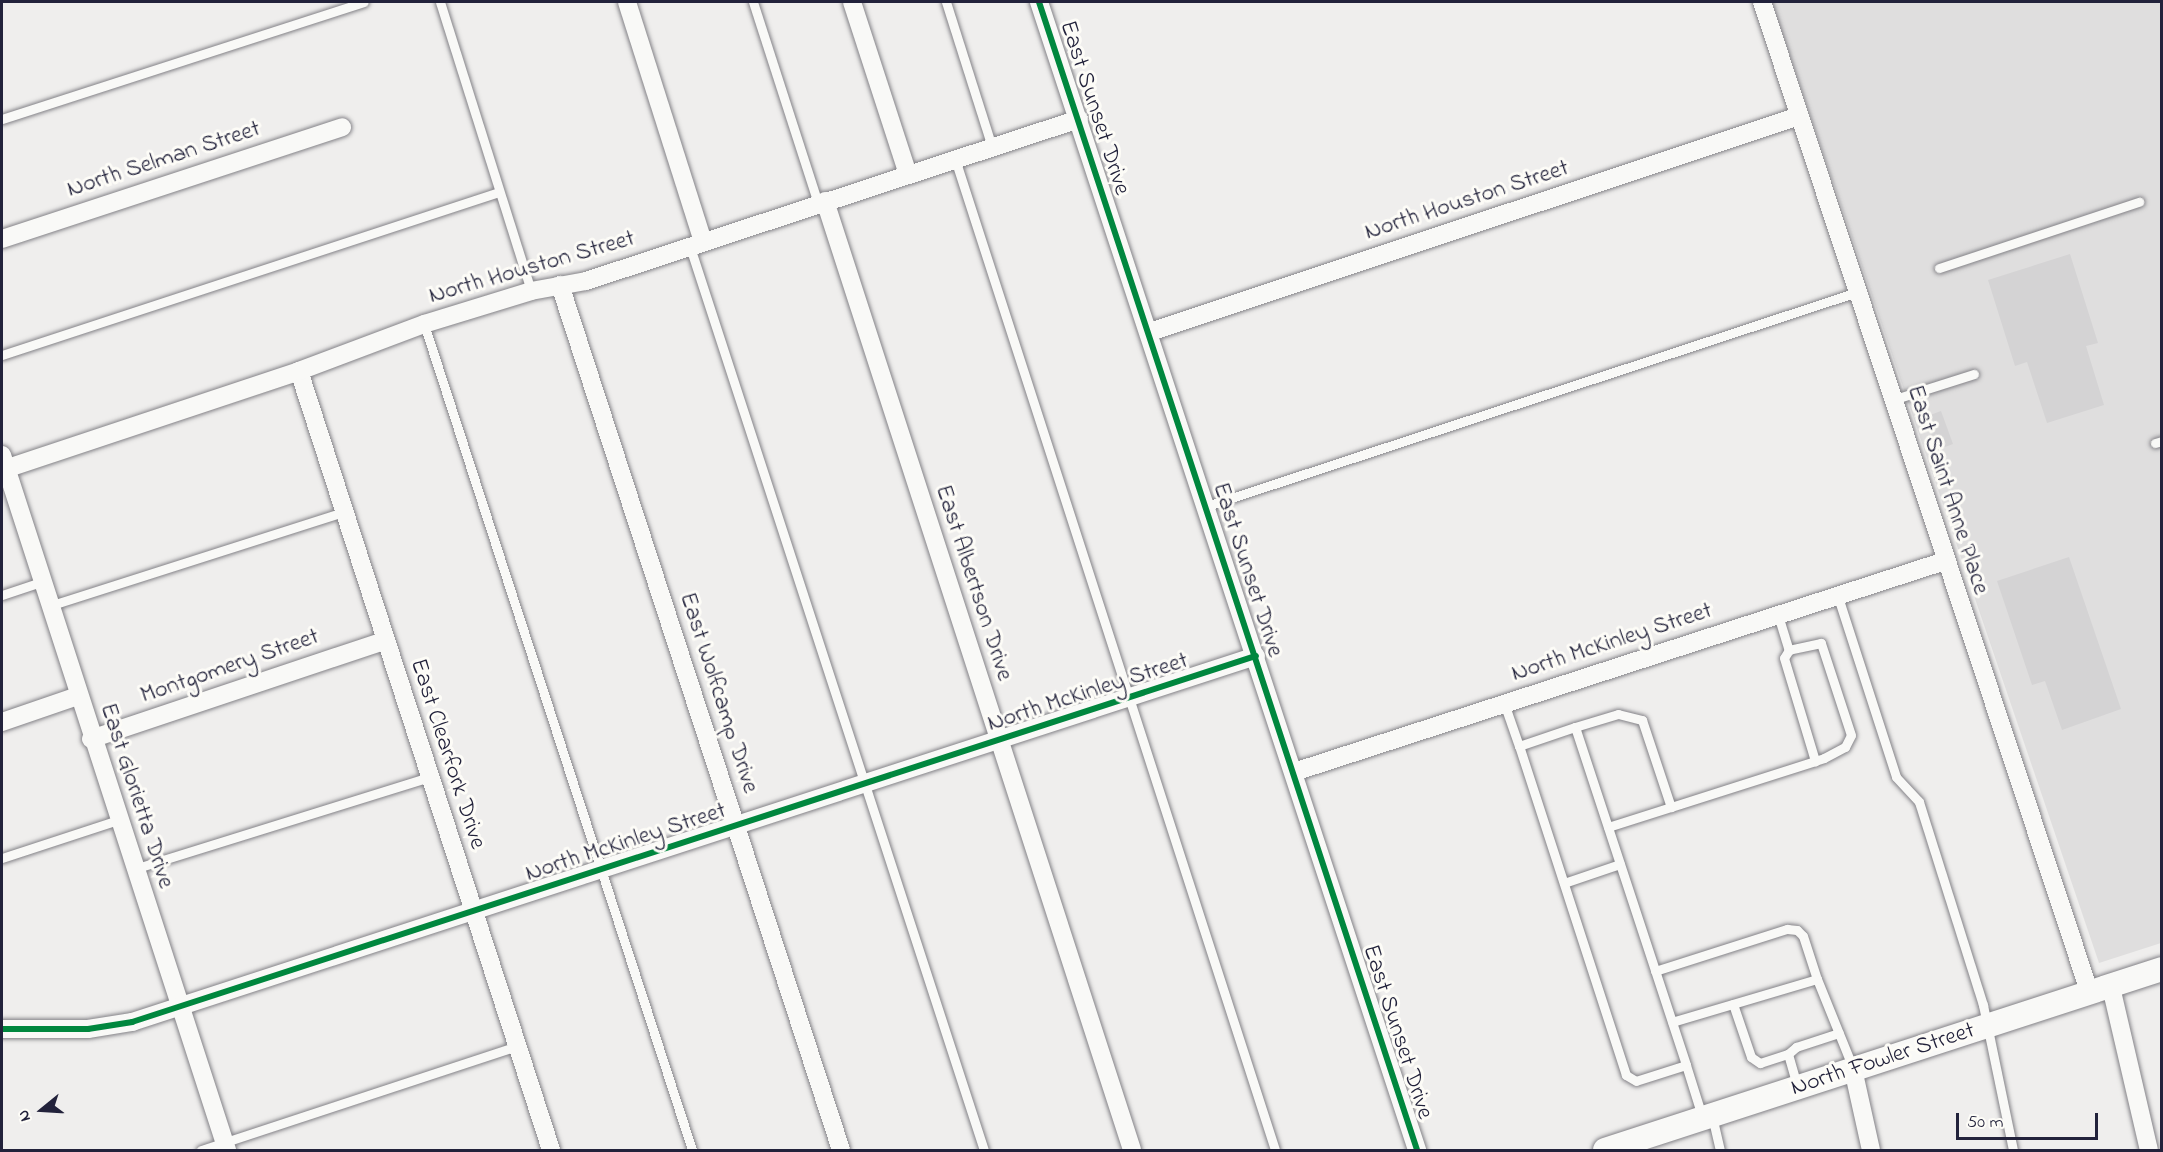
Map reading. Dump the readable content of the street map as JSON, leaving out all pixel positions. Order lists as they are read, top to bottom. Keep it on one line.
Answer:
{"streets":{"street":["East Sunset Drive","North Selman Street","North Houston Street","East Saint Anne Place","East Albertson Drive","North McKinley Street","Montgomery Street","East Wolfcamp Drive","East Clearfork Drive","East Glorietta Drive","North Fowler Street"]},"crossings":[["East Sunset Drive","North Houston Street"],["East Sunset Drive","North McKinley Street"],["North Houston Street","East Saint Anne Place"],["North Houston Street","East Albertson Drive"],["North Houston Street","East Wolfcamp Drive"],["North Houston Street","East Clearfork Drive"],["North Houston Street","East Glorietta Drive"],["East Saint Anne Place","North McKinley Street"],["East Saint Anne Place","North Fowler Street"],["East Albertson Drive","North McKinley Street"],["North McKinley Street","East Wolfcamp Drive"],["North McKinley Street","East Clearfork Drive"],["North McKinley Street","East Glorietta Drive"],["Montgomery Street","East Clearfork Drive"],["Montgomery Street","East Glorietta Drive"]],"scale_bar":"50 m","north":"left"}
